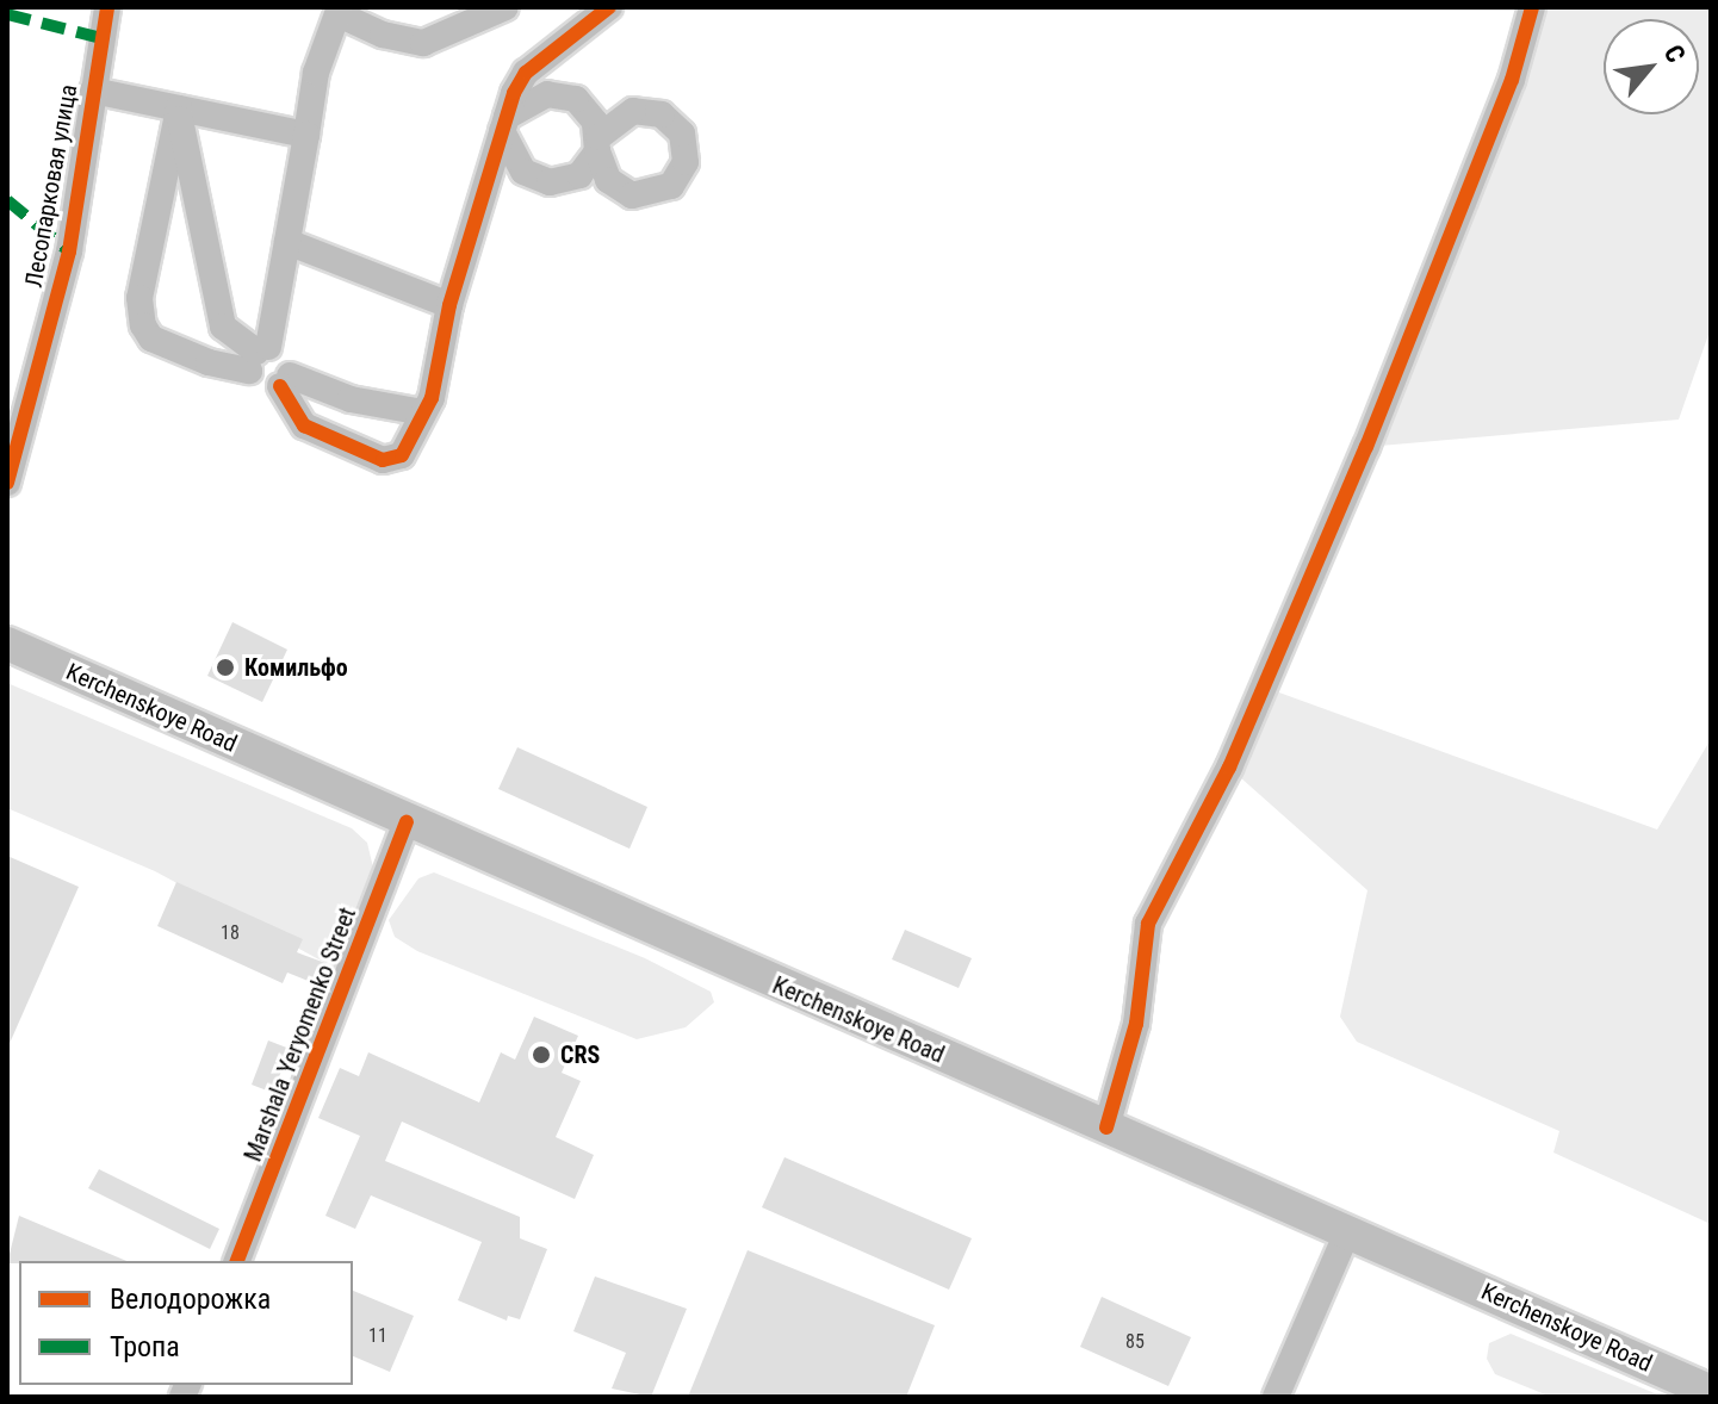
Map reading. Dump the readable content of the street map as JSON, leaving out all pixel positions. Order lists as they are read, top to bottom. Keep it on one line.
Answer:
{"streets":{"main road":["Kerchenskoye Road"],"street":["Лесопарковая улица","Marshala Yeryomenko Street"]},"crossings":[["Kerchenskoye Road","Marshala Yeryomenko Street"]],"places":["Комильфо","CRS"],"house_numbers":["18","11","85"],"legend":["Велодорожка","Тропа"],"north":"top right"}
